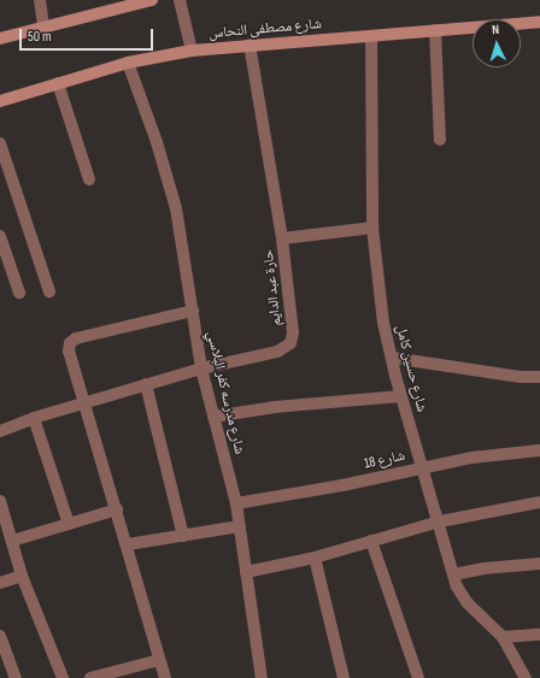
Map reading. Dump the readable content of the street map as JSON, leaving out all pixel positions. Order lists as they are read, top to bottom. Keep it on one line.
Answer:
{"streets":{"street":["شارع مصطفى النحاس","حارة عبد الدايم","شارع حسين كامل","شارع مدرسه كفر البلاسي","شارع 18"]},"crossings":[["شارع مصطفى النحاس","حارة عبد الدايم"],["شارع مصطفى النحاس","شارع حسين كامل"],["شارع مصطفى النحاس","شارع مدرسه كفر البلاسي"],["حارة عبد الدايم","شارع مدرسه كفر البلاسي"],["شارع حسين كامل","شارع 18"],["شارع مدرسه كفر البلاسي","شارع 18"]],"scale_bar":"50 m","north":"top"}
